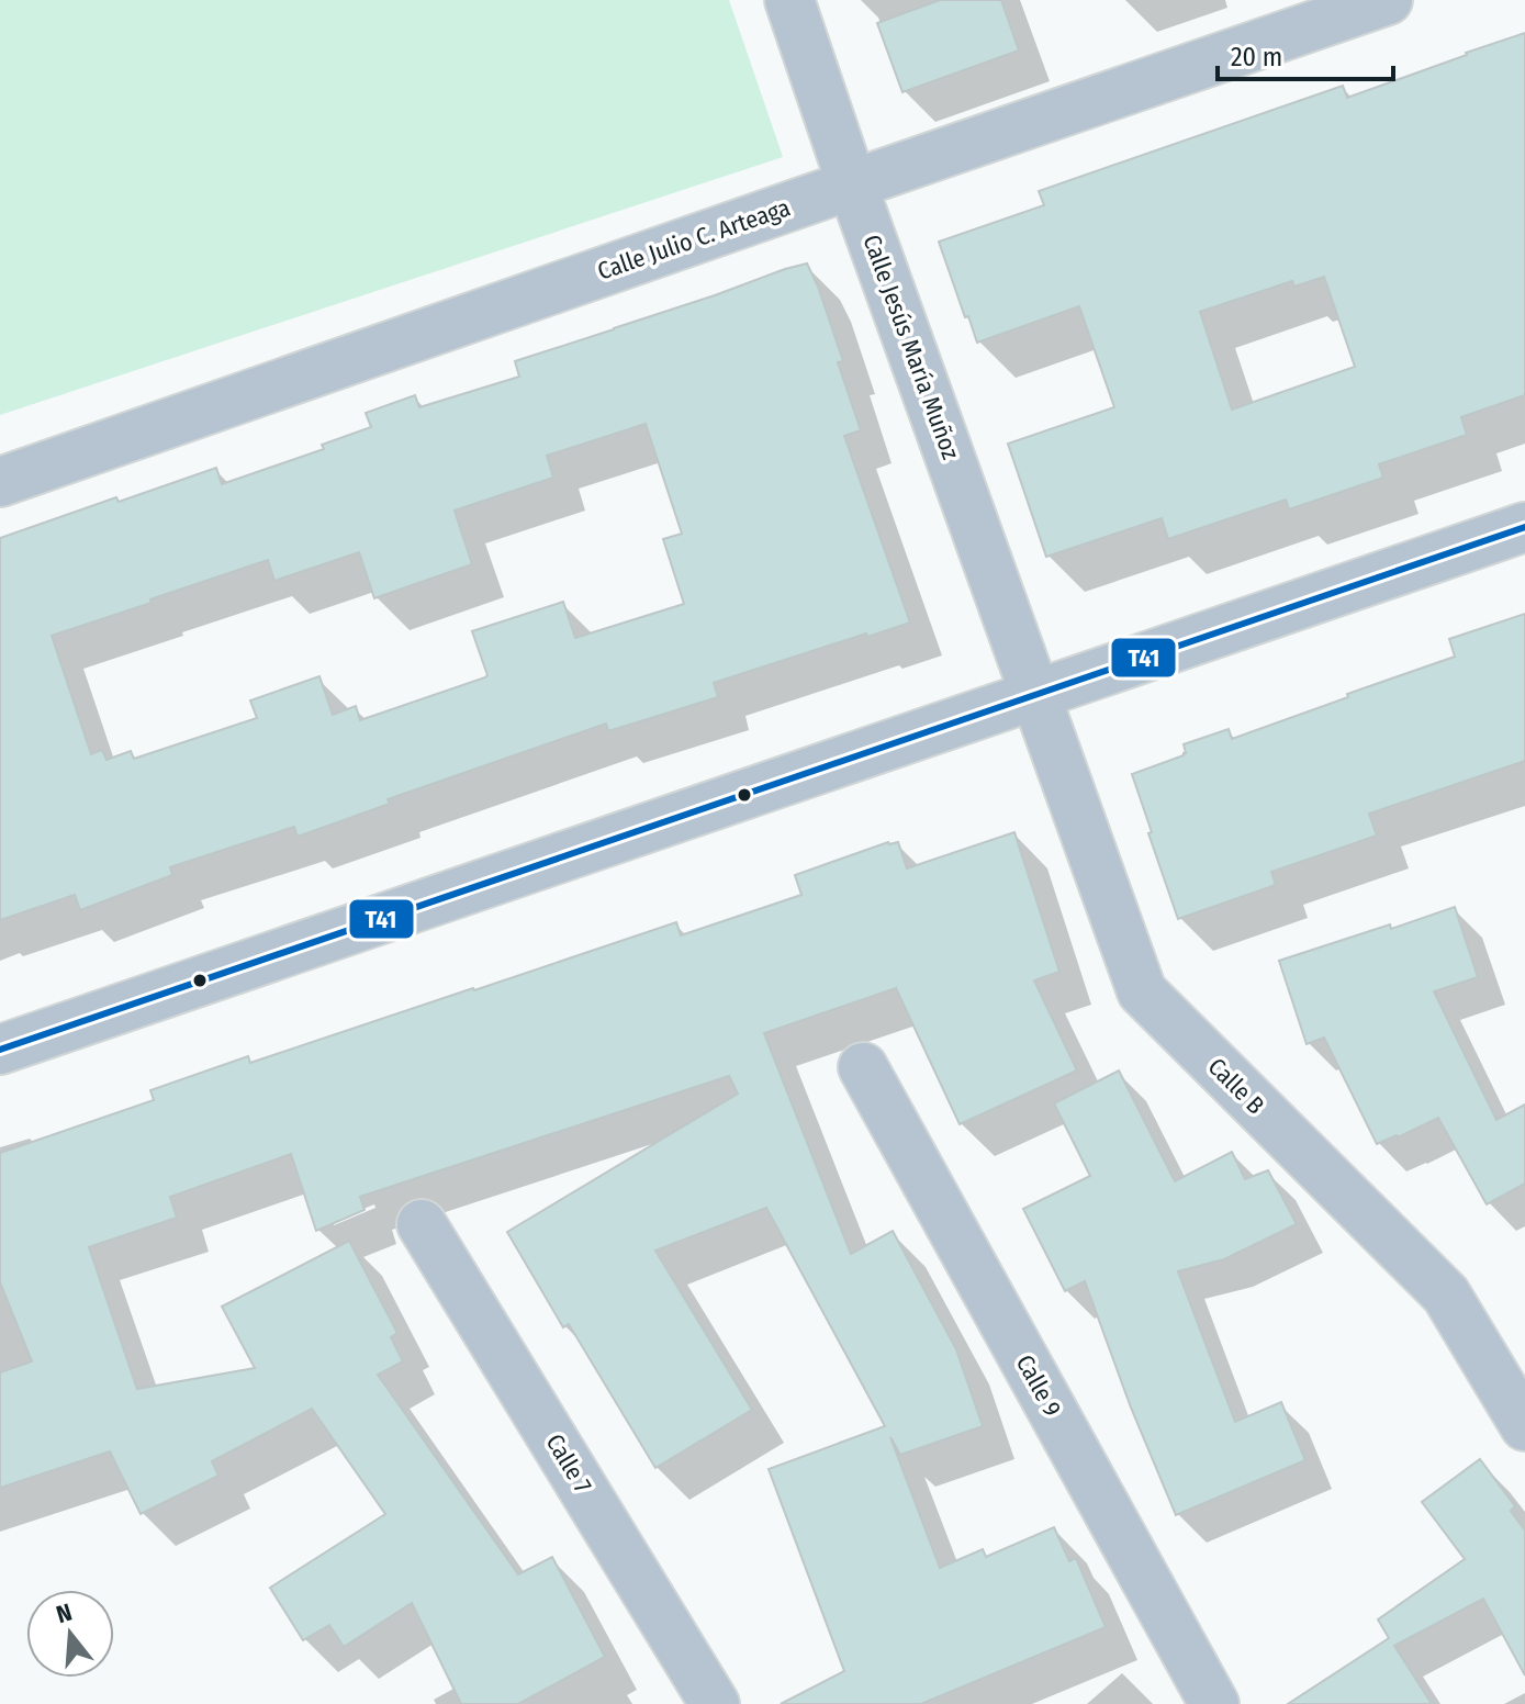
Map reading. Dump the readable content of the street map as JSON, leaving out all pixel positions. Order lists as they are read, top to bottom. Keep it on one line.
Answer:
{"streets":{"street":["Calle Julio C. Arteaga","Calle Jesús María Muñoz","Calle B","Calle 9","Calle 7"]},"crossings":[["Calle Julio C. Arteaga","Calle Jesús María Muñoz"],["Calle Jesús María Muñoz","Calle B"]],"lines":["transit line T41"],"scale_bar":"20 m","north":"top"}
